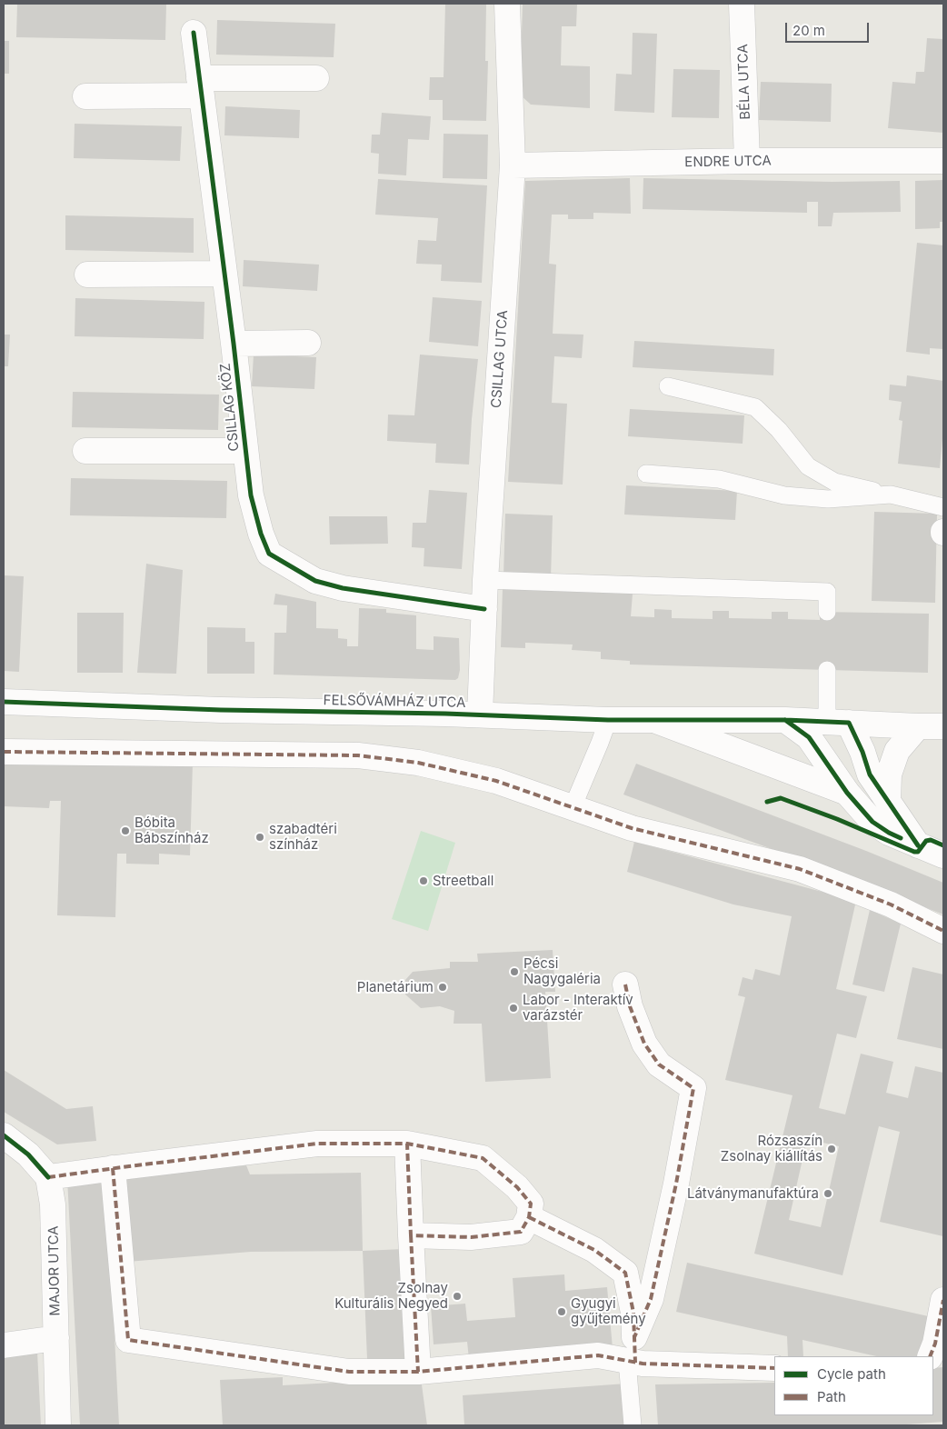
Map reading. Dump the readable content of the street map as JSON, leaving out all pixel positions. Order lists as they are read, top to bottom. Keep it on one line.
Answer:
{"streets":{"street":["BÉLA UTCA","ENDRE UTCA","CSILLAG UTCA","CSILLAG KÖZ","FELSŐVÁMHÁZ UTCA","MAJOR UTCA"]},"crossings":[["BÉLA UTCA","ENDRE UTCA"],["ENDRE UTCA","CSILLAG UTCA"],["CSILLAG UTCA","CSILLAG KÖZ"],["CSILLAG UTCA","FELSŐVÁMHÁZ UTCA"]],"places":["Bóbita Bábszínház","szabadtéri színház","Streetball","Pécsi Nagygaléria","Planetárium","Labor - Interaktív varázstér","Rózsaszín Zsolnay kiállítás","Látványmanufaktúra","Zsolnay Kulturális Negyed","Gyugyi gyűjtemény"],"legend":["Cycle path","Path"],"scale_bar":"20 m"}
